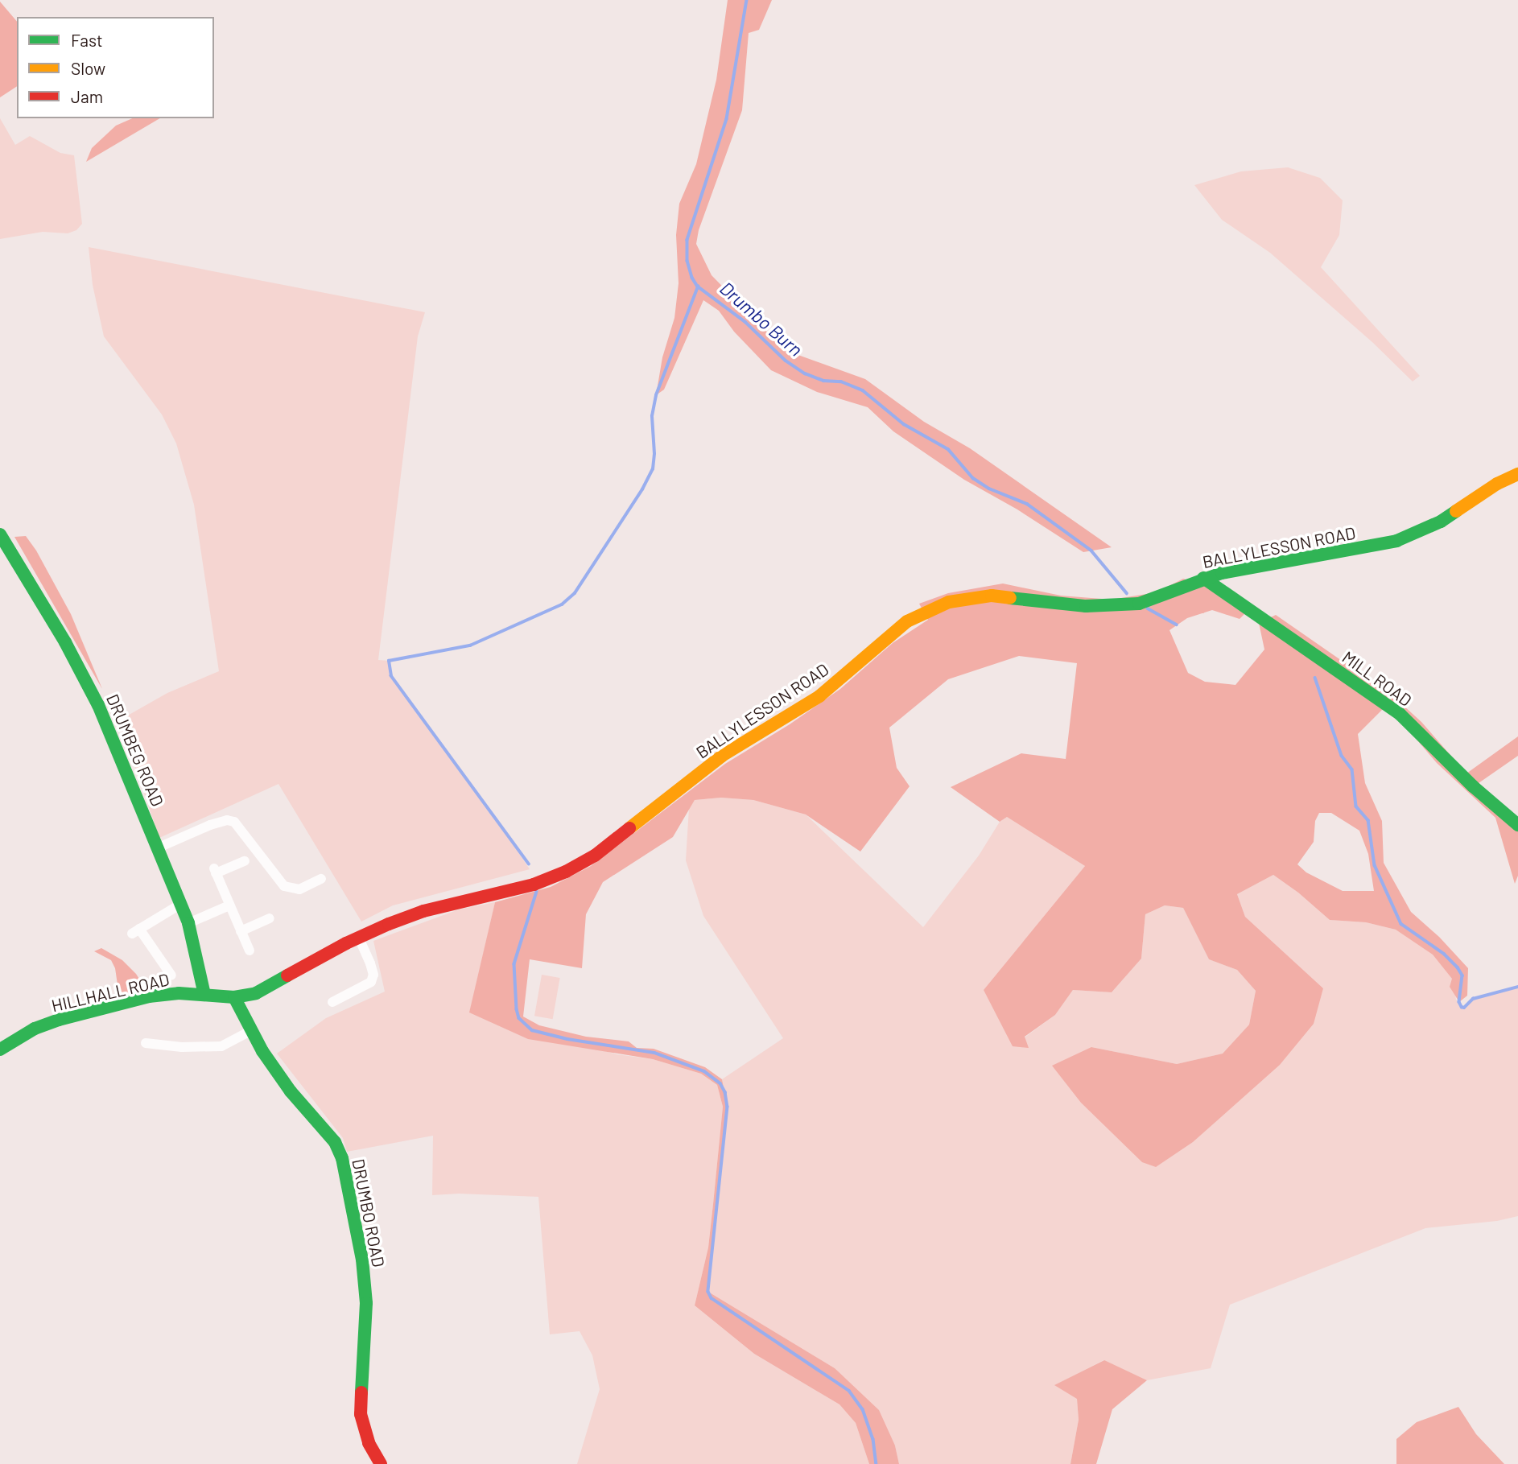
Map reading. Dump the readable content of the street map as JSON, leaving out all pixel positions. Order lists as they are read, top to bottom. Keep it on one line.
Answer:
{"streets":{"main road":["BALLYLESSON ROAD","MILL ROAD","DRUMBEG ROAD","HILLHALL ROAD","DRUMBO ROAD"]},"crossings":[["BALLYLESSON ROAD","MILL ROAD"],["BALLYLESSON ROAD","HILLHALL ROAD"],["BALLYLESSON ROAD","DRUMBO ROAD"],["DRUMBEG ROAD","HILLHALL ROAD"],["HILLHALL ROAD","DRUMBO ROAD"]],"water":["Drumbo Burn"],"legend":["Fast","Slow","Jam"]}
